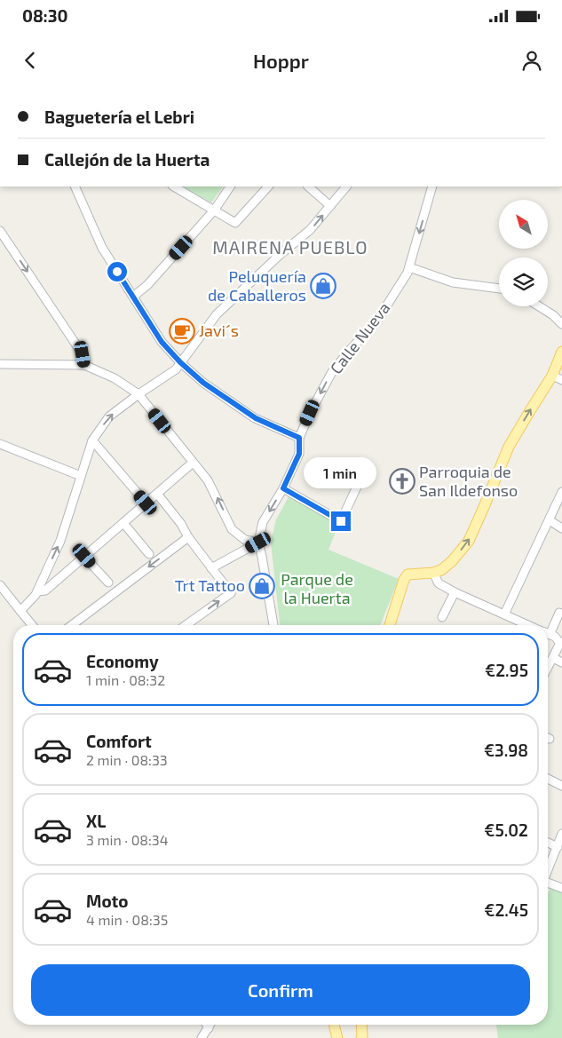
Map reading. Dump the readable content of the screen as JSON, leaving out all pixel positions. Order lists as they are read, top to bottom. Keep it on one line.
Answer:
{"streets":{"street":["Calle Nueva"]},"one_way":["Calle Nueva"],"districts":["MAIRENA PUEBLO"],"parks":["Parque de la Huerta"],"places":{"shop":["Peluquería de Caballeros","Trt Tattoo"],"cafe":["Javi´s"],"church":["Parroquia de San Ildefonso"]},"north":"top left","page":{"status":"08:30","header":"Hoppr","banner":["Baguetería el Lebri","Callejón de la Huerta"],"bubble":"1 min","list":[{"name":"Economy","note":"1 min · 08:32","value":"€2.95"},{"name":"Comfort","note":"2 min · 08:33","value":"€3.98"},{"name":"XL","note":"3 min · 08:34","value":"€5.02"},{"name":"Moto","note":"4 min · 08:35","value":"€2.45"}],"buttons":"Confirm"}}
